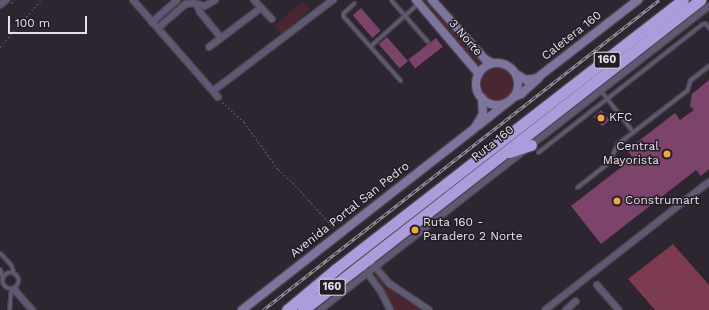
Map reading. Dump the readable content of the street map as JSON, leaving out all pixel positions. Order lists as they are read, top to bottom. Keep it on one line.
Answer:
{"streets":{"highway":["160","Ruta 160"],"street":["Caletera 160","3 Norte","Avenida Portal San Pedro"]},"crossings":[["Caletera 160","3 Norte"],["Caletera 160","Avenida Portal San Pedro"],["3 Norte","Avenida Portal San Pedro"]],"places":["KFC","Central Mayorista","Construmart","Ruta 160 - Paradero 2 Norte"],"scale_bar":"100 m"}
